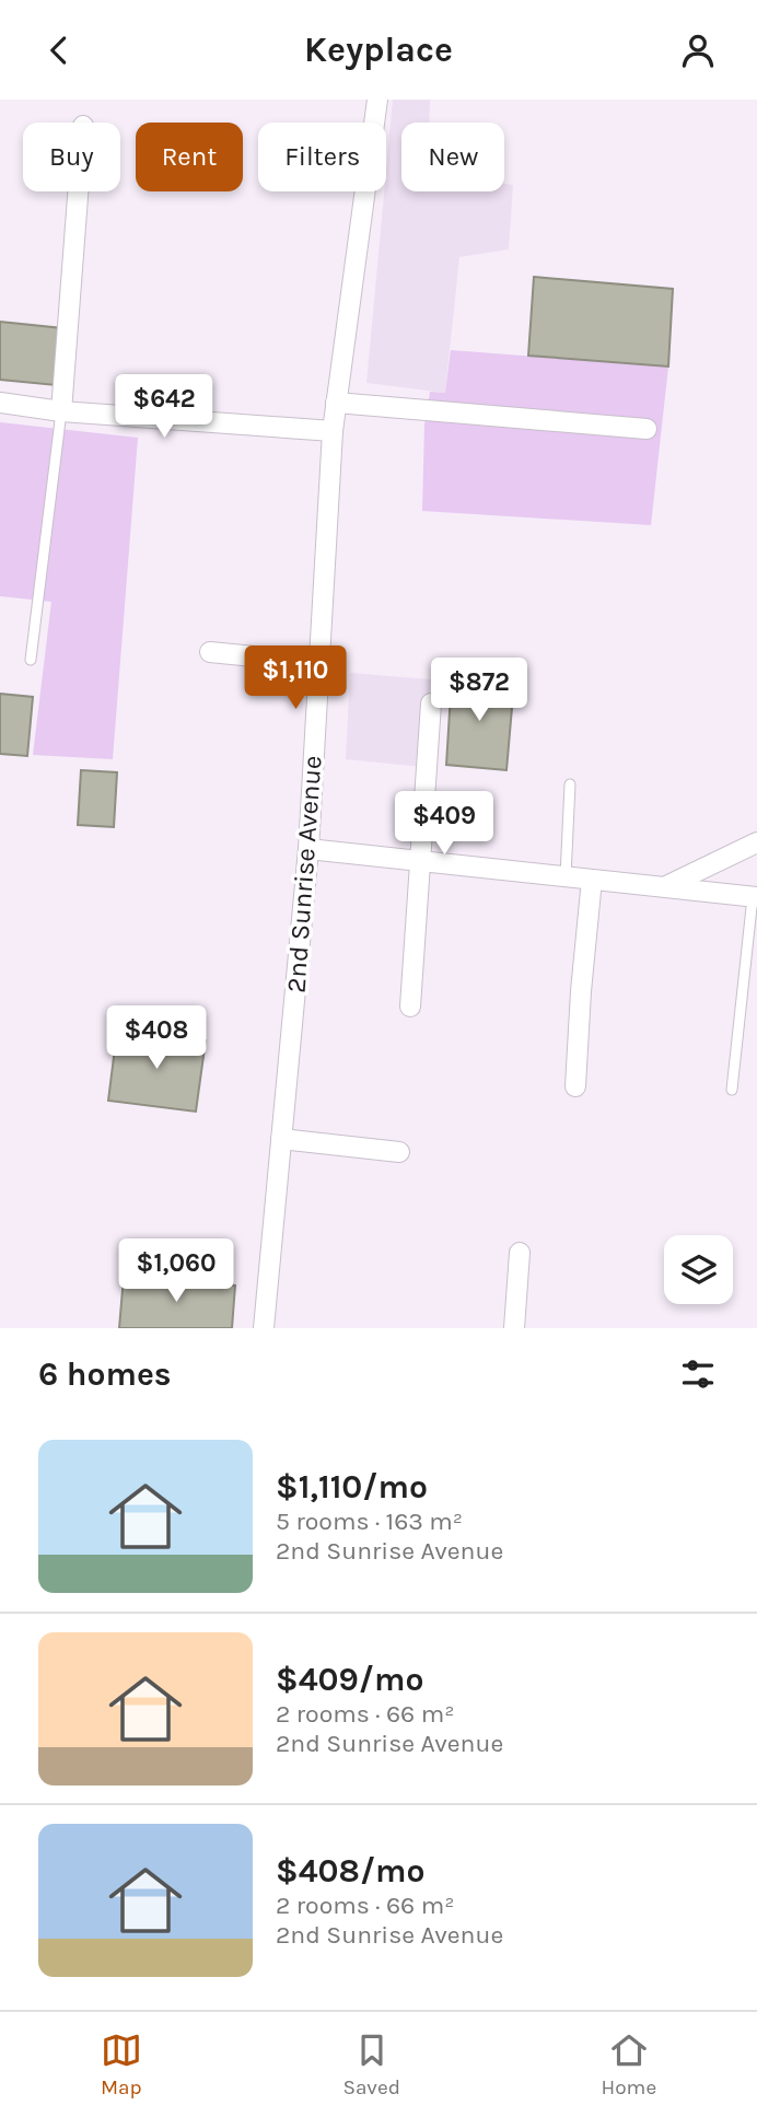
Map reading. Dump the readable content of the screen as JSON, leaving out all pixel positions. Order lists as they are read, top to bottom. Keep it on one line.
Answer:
{"streets":{"street":["2nd Sunrise Avenue"]},"page":{"header":"Keyplace","chip":["Buy","Rent","Filters","New"],"price":["$642","$1,110","$872","$409","$408","$1,060"],"heading":"6 homes","list":[{"name":"$1,110/mo","note":"5 rooms · 163 m² · 2nd Sunrise Avenue"},{"name":"$409/mo","note":"2 rooms · 66 m² · 2nd Sunrise Avenue"},{"name":"$408/mo","note":"2 rooms · 66 m² · 2nd Sunrise Avenue"}],"tabs":["Map","Saved","Home"]}}
